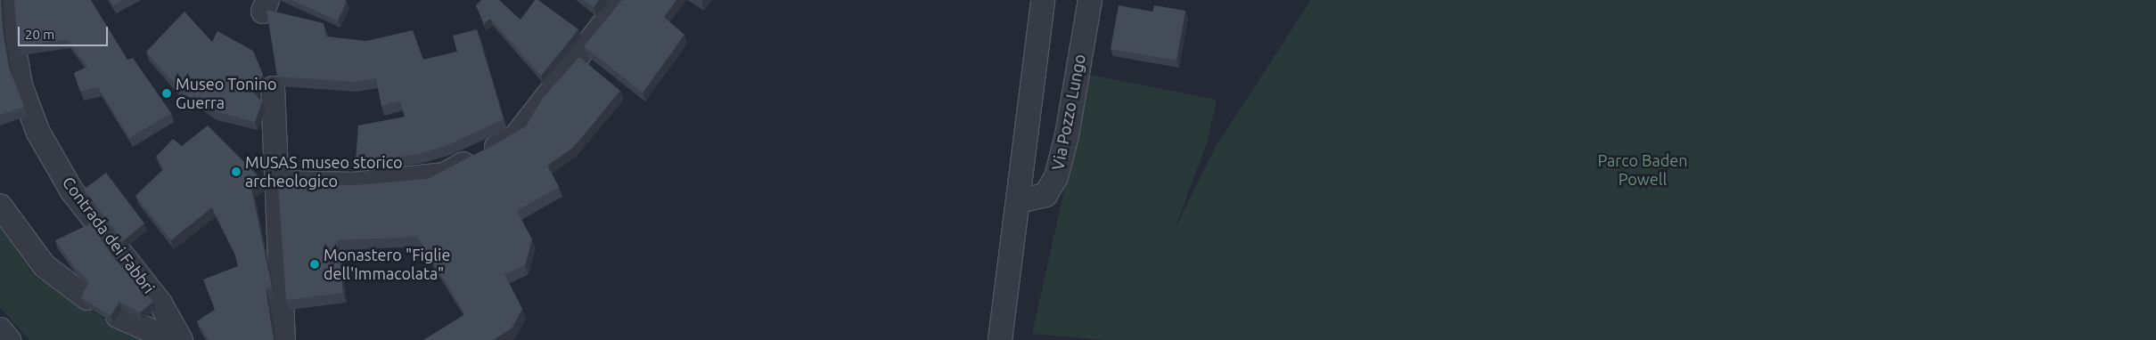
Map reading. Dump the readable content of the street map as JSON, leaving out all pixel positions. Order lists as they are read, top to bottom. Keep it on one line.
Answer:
{"streets":{"street":["Via Pozzo Lungo","Contrada dei Fabbri"]},"parks":["Parco Baden Powell"],"places":["Museo Tonino Guerra","MUSAS museo storico archeologico","Monastero \"Figlie dell'Immacolata\""],"scale_bar":"20 m"}
